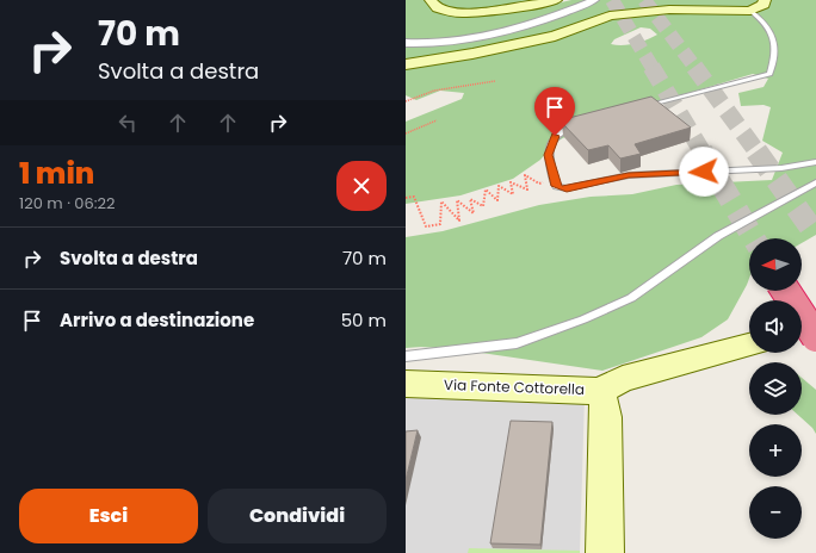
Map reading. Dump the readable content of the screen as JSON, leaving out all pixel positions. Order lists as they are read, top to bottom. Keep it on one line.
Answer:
{"streets":{"street":["Via Fonte Cottorella"]},"north":"left","page":{"turn":["70 m","Svolta a destra"],"heading":["1 min","120 m · 06:22"],"list":[{"name":"Svolta a destra","value":"70 m"},{"name":"Arrivo a destinazione","value":"50 m"}],"map_buttons":["+","−"],"buttons":["Esci","Condividi"]}}
